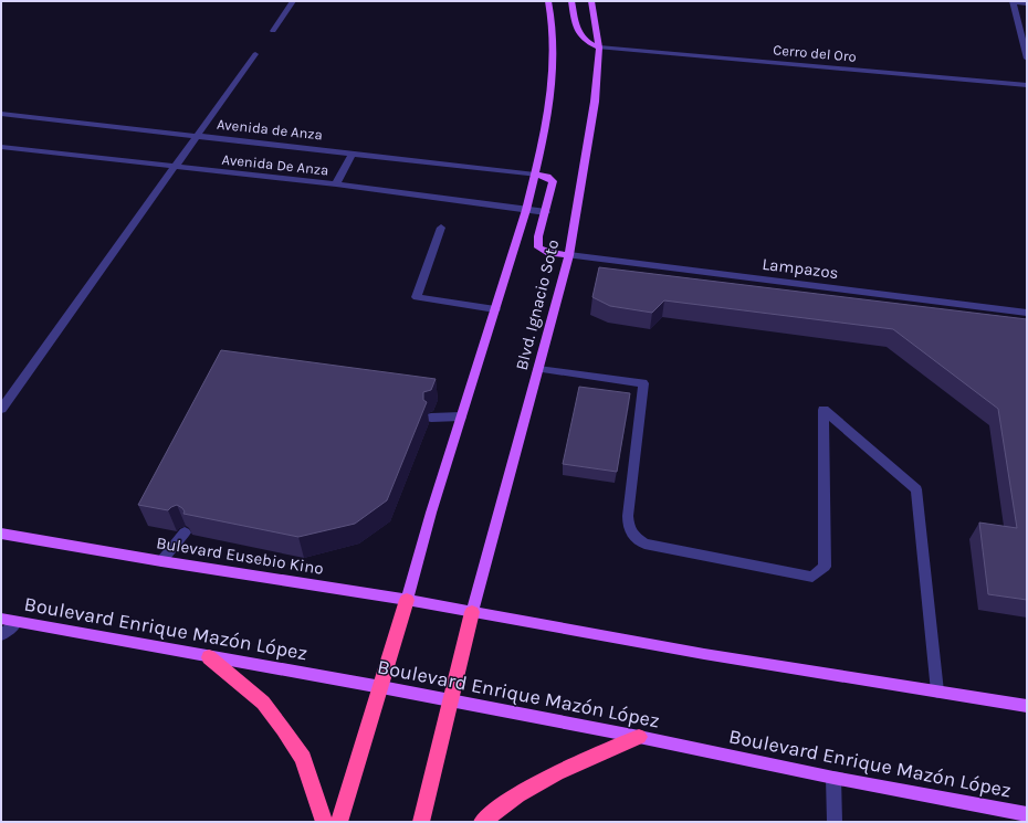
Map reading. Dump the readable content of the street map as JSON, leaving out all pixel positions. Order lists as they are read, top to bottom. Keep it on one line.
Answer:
{"streets":{"main road":["Blvd. Ignacio Soto","Bulevard Eusebio Kino","Boulevard Enrique Mazón López"],"street":["Cerro del Oro","Avenida de Anza","Avenida De Anza","Lampazos"]},"crossings":[["Cerro del Oro","Blvd. Ignacio Soto"],["Lampazos","Blvd. Ignacio Soto"],["Blvd. Ignacio Soto","Bulevard Eusebio Kino"]]}
